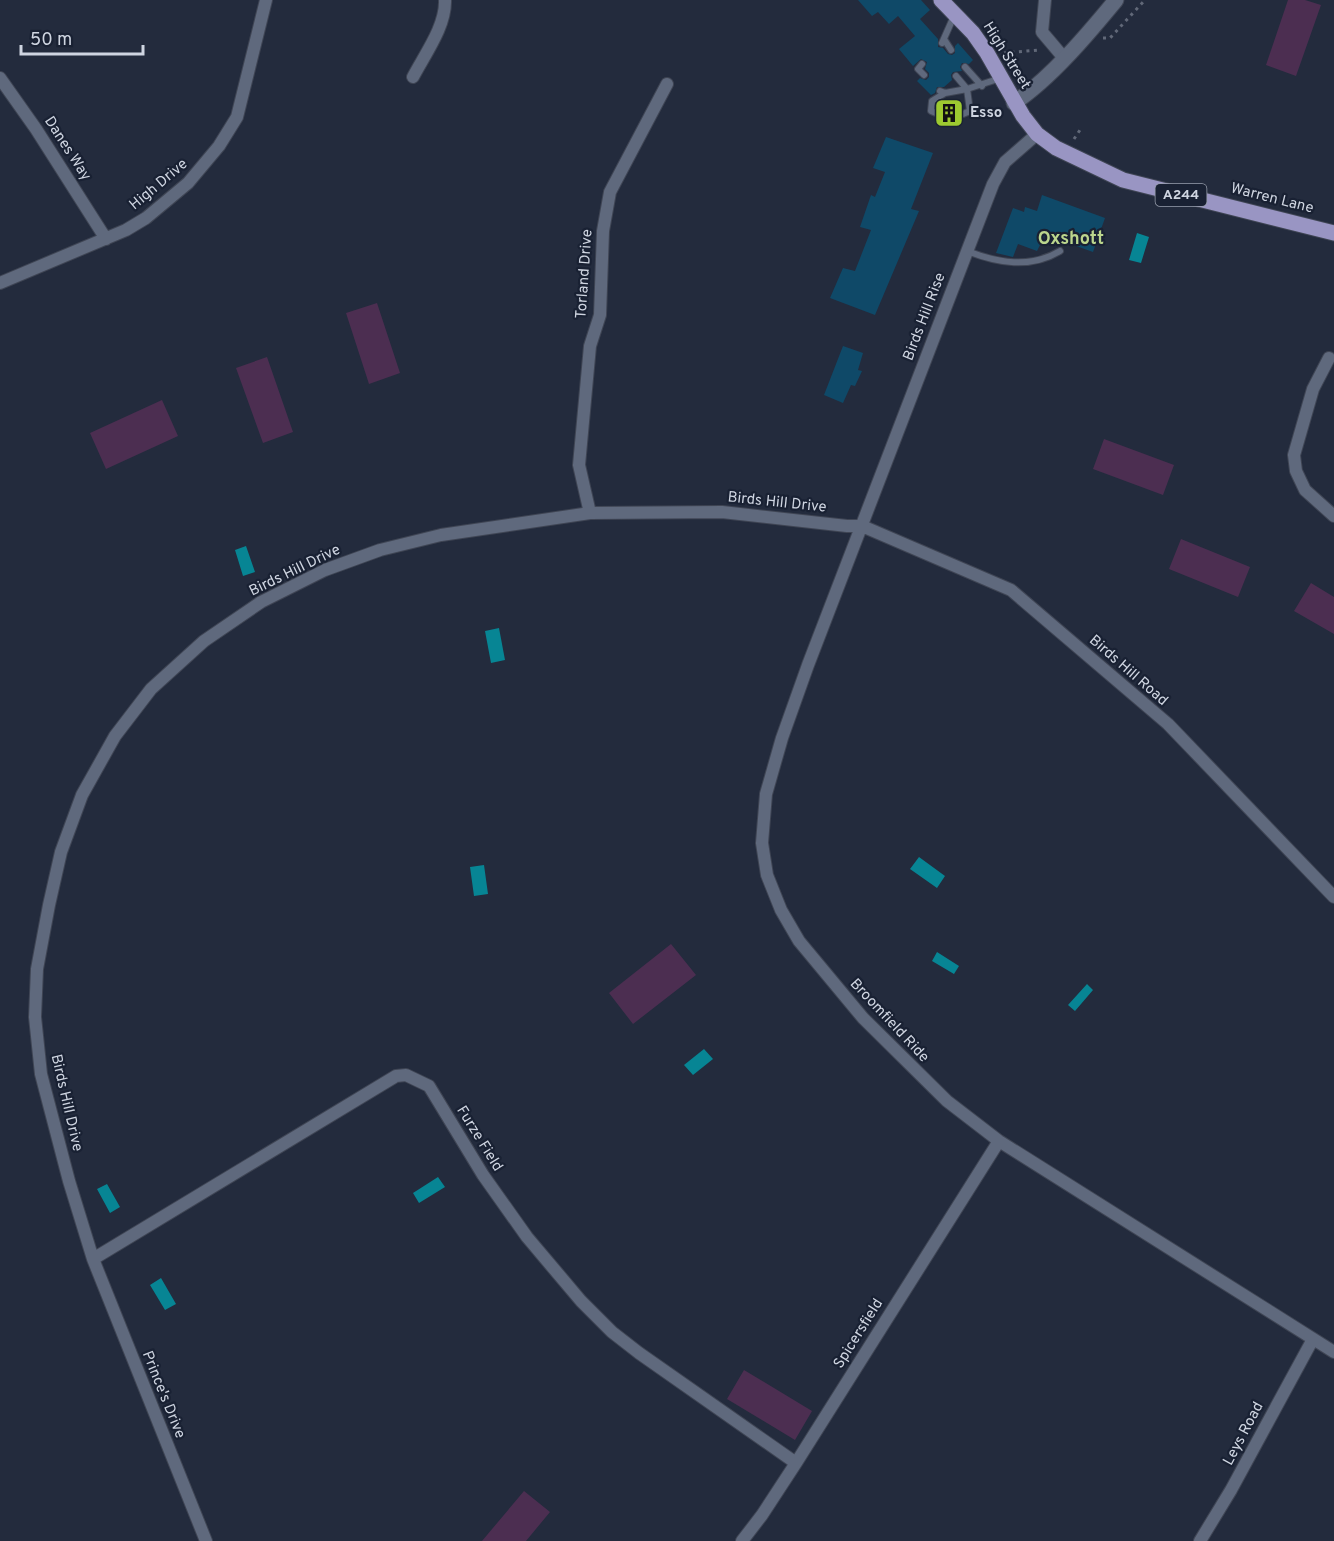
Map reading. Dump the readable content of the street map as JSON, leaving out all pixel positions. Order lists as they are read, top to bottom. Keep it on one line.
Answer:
{"streets":{"main road":["High Street","A244","Warren Lane"],"street":["Danes Way","High Drive","Torland Drive","Birds Hill Rise","Birds Hill Drive","Birds Hill Road","Broomfield Ride","Furze Field","Spicersfield","Prince's Drive","Leys Road"]},"crossings":[["High Street","Warren Lane"],["High Street","Birds Hill Rise"],["Danes Way","High Drive"],["Warren Lane","Birds Hill Rise"],["Torland Drive","Birds Hill Drive"],["Birds Hill Rise","Birds Hill Drive"],["Birds Hill Rise","Birds Hill Road"],["Birds Hill Rise","Broomfield Ride"],["Birds Hill Drive","Birds Hill Road"],["Birds Hill Drive","Broomfield Ride"],["Birds Hill Drive","Furze Field"],["Birds Hill Drive","Prince's Drive"],["Birds Hill Road","Broomfield Ride"],["Broomfield Ride","Spicersfield"],["Broomfield Ride","Leys Road"],["Furze Field","Spicersfield"],["Furze Field","Prince's Drive"]],"districts":["Oxshott"],"places":{"building":["Esso"]},"scale_bar":"50 m"}
